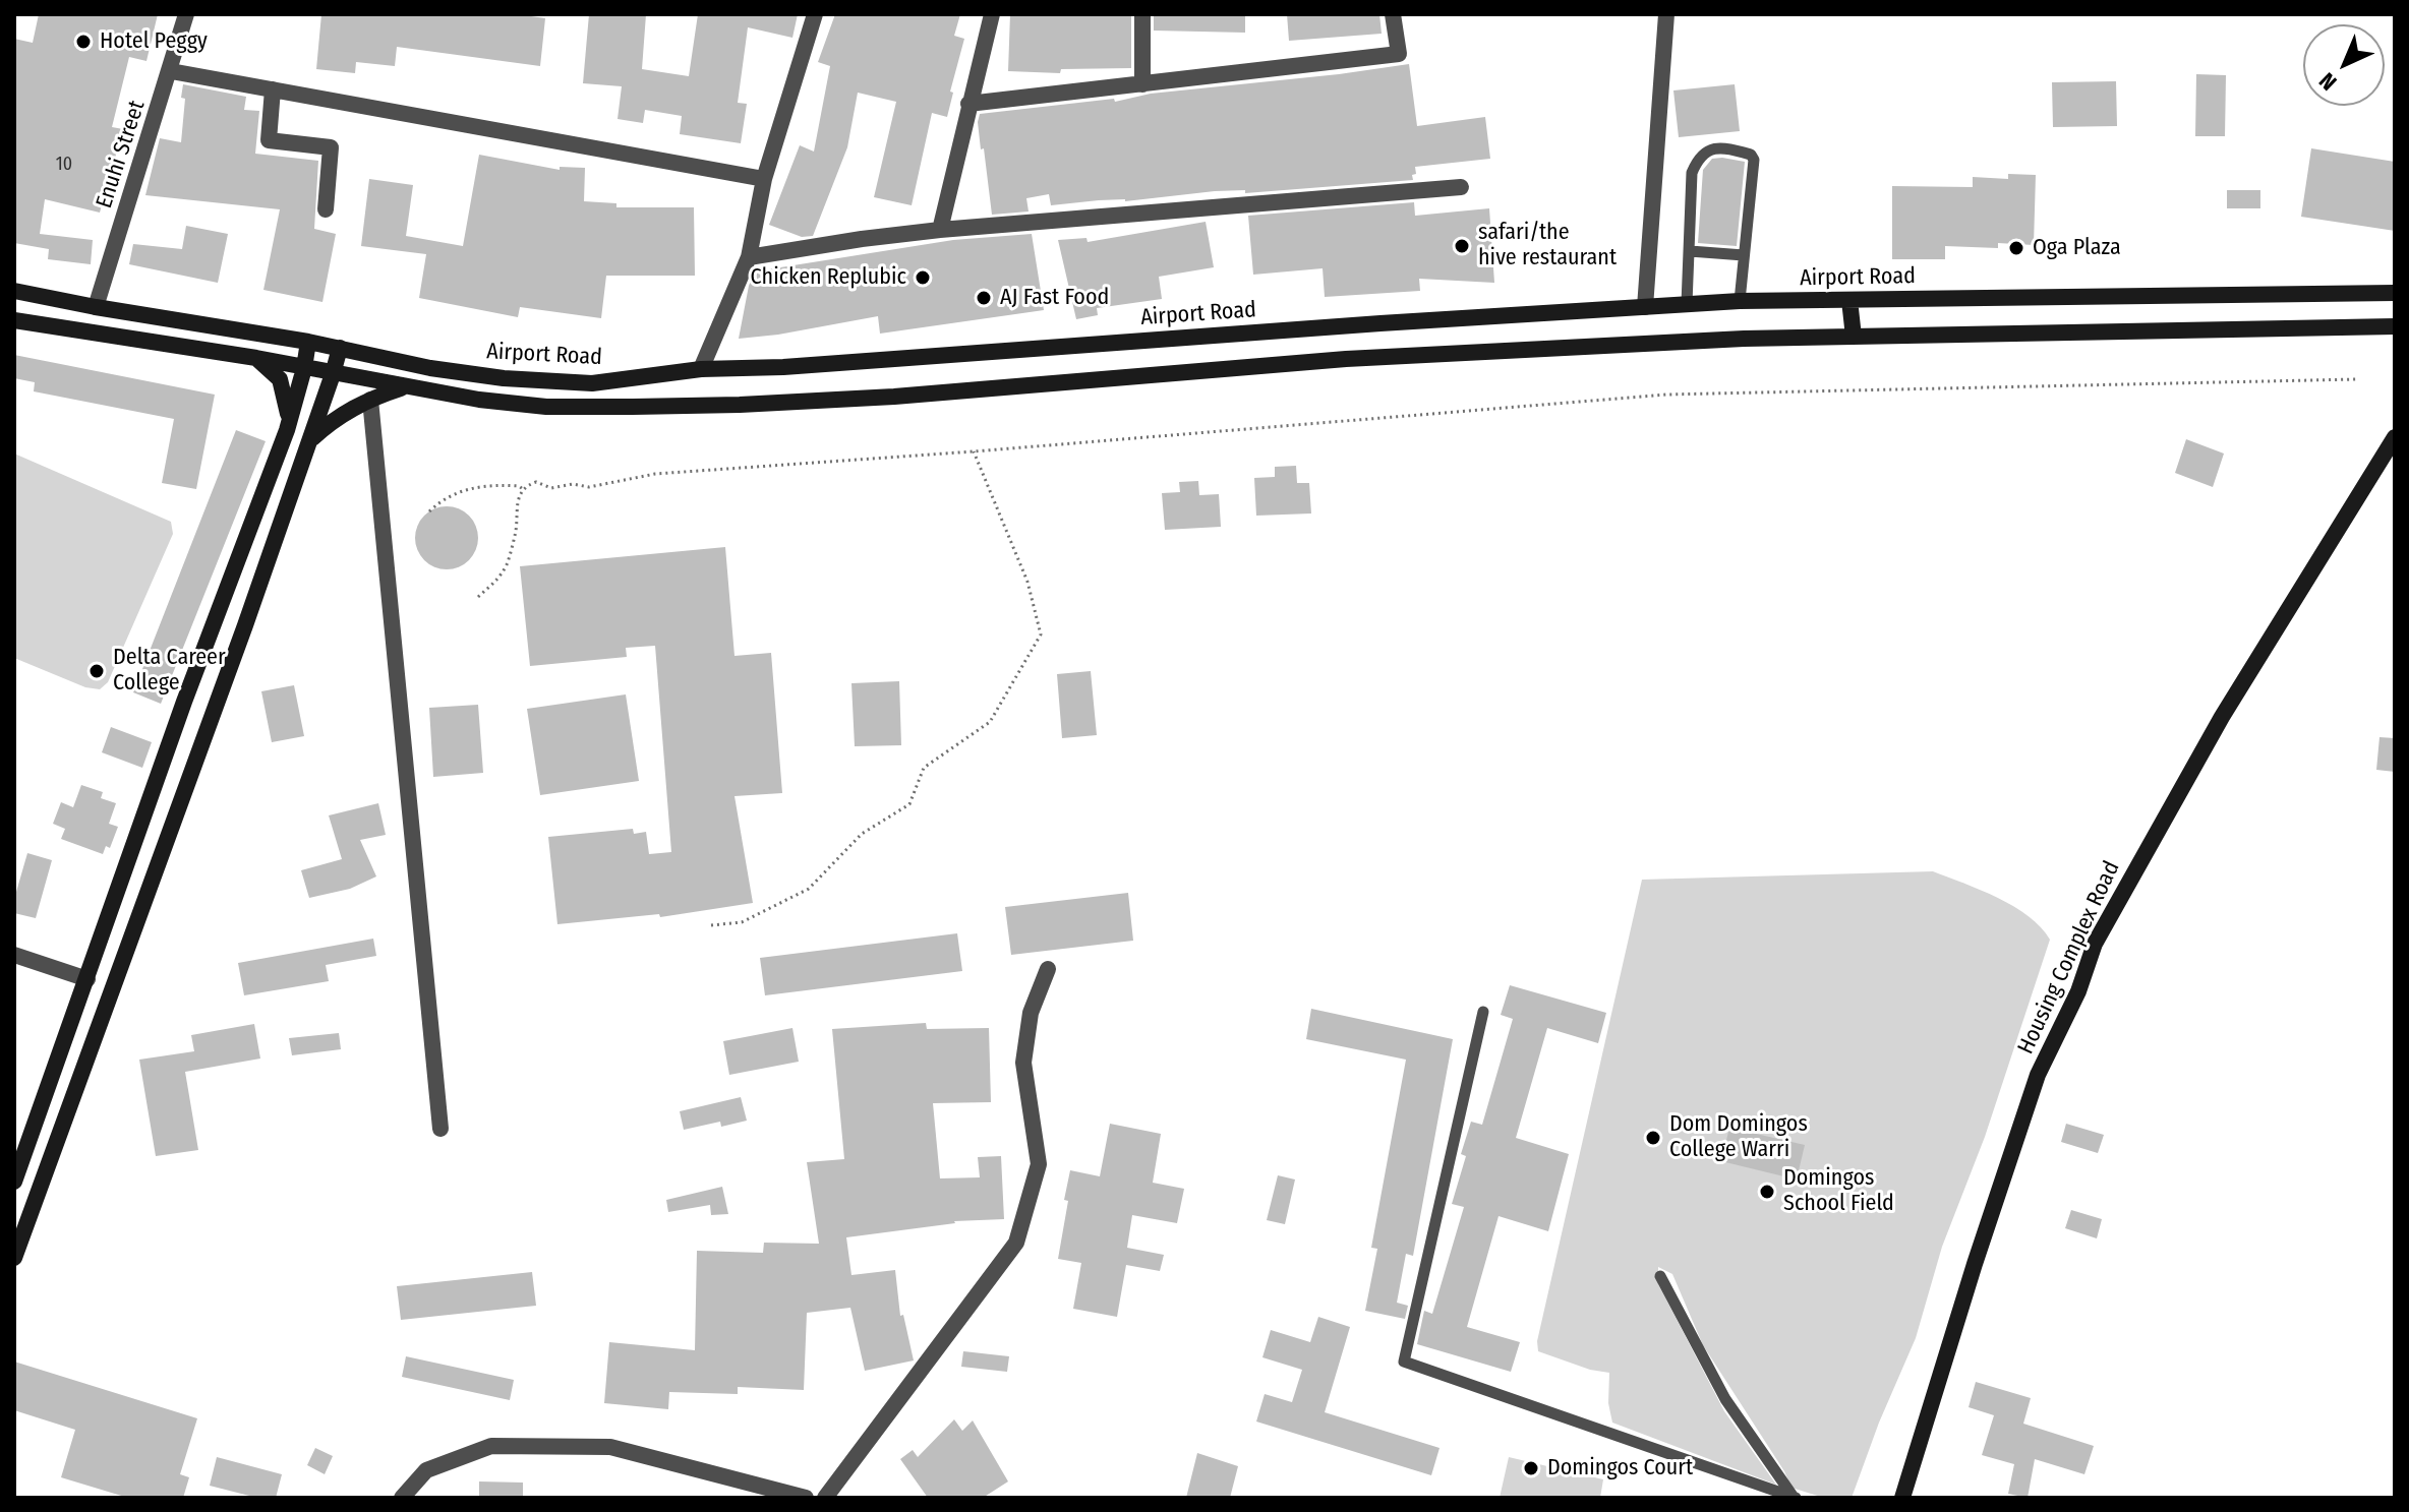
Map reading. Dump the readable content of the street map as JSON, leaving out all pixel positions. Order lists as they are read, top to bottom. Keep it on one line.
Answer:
{"streets":{"main road":["Airport Road","Housing Complex Road"],"street":["Enuhi Street"]},"crossings":[["Enuhi Street","Airport Road"]],"places":["Hotel Peggy","safari/the hive restaurant","Oga Plaza","Chicken Replubic","AJ Fast Food","Delta Career College","Dom Domingos College Warri","Domingos School Field","Domingos Court"],"house_numbers":["10"],"north":"bottom left"}
